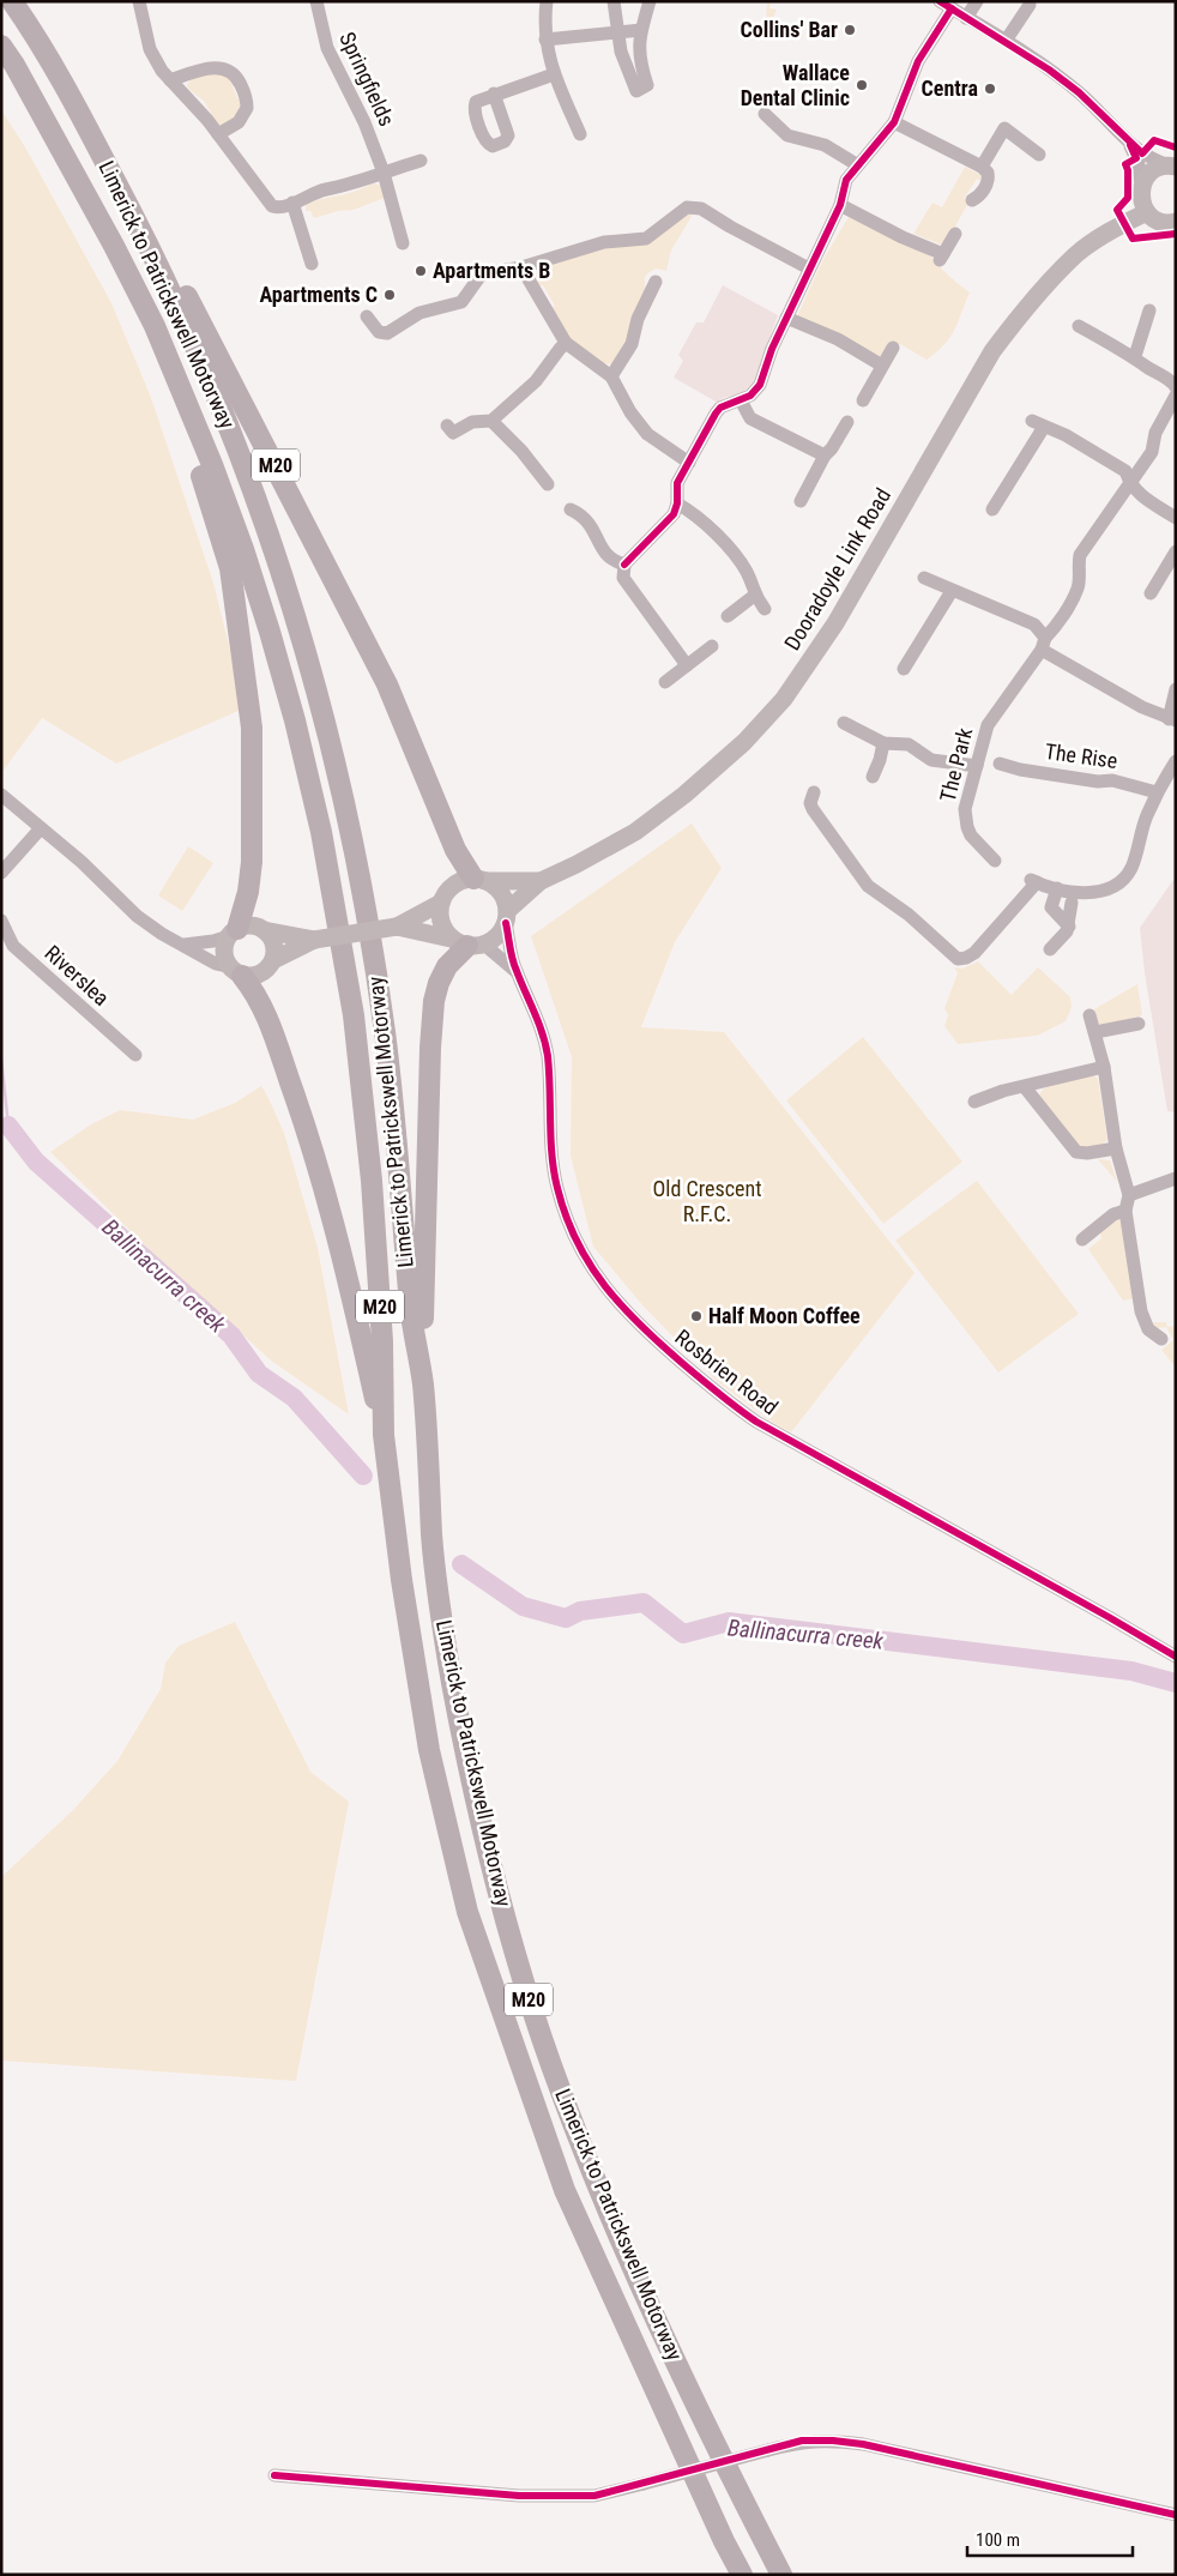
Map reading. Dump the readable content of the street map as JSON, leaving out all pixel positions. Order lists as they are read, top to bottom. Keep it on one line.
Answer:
{"streets":{"highway":["Limerick to Patrickswell Motorway","M20"],"main road":["Dooradoyle Link Road"],"street":["Springfields","The Rise","The Park","Riverslea","Rosbrien Road"]},"crossings":[["Limerick to Patrickswell Motorway","M20"],["M20","Dooradoyle Link Road"],["M20","Rosbrien Road"],["Dooradoyle Link Road","Rosbrien Road"]],"water":["Ballinacurra creek"],"parks":["Old Crescent R.F.C."],"places":["Collins' Bar","Wallace Dental Clinic","Centra","Apartments B","Apartments C","Half Moon Coffee"],"scale_bar":"100 m"}
